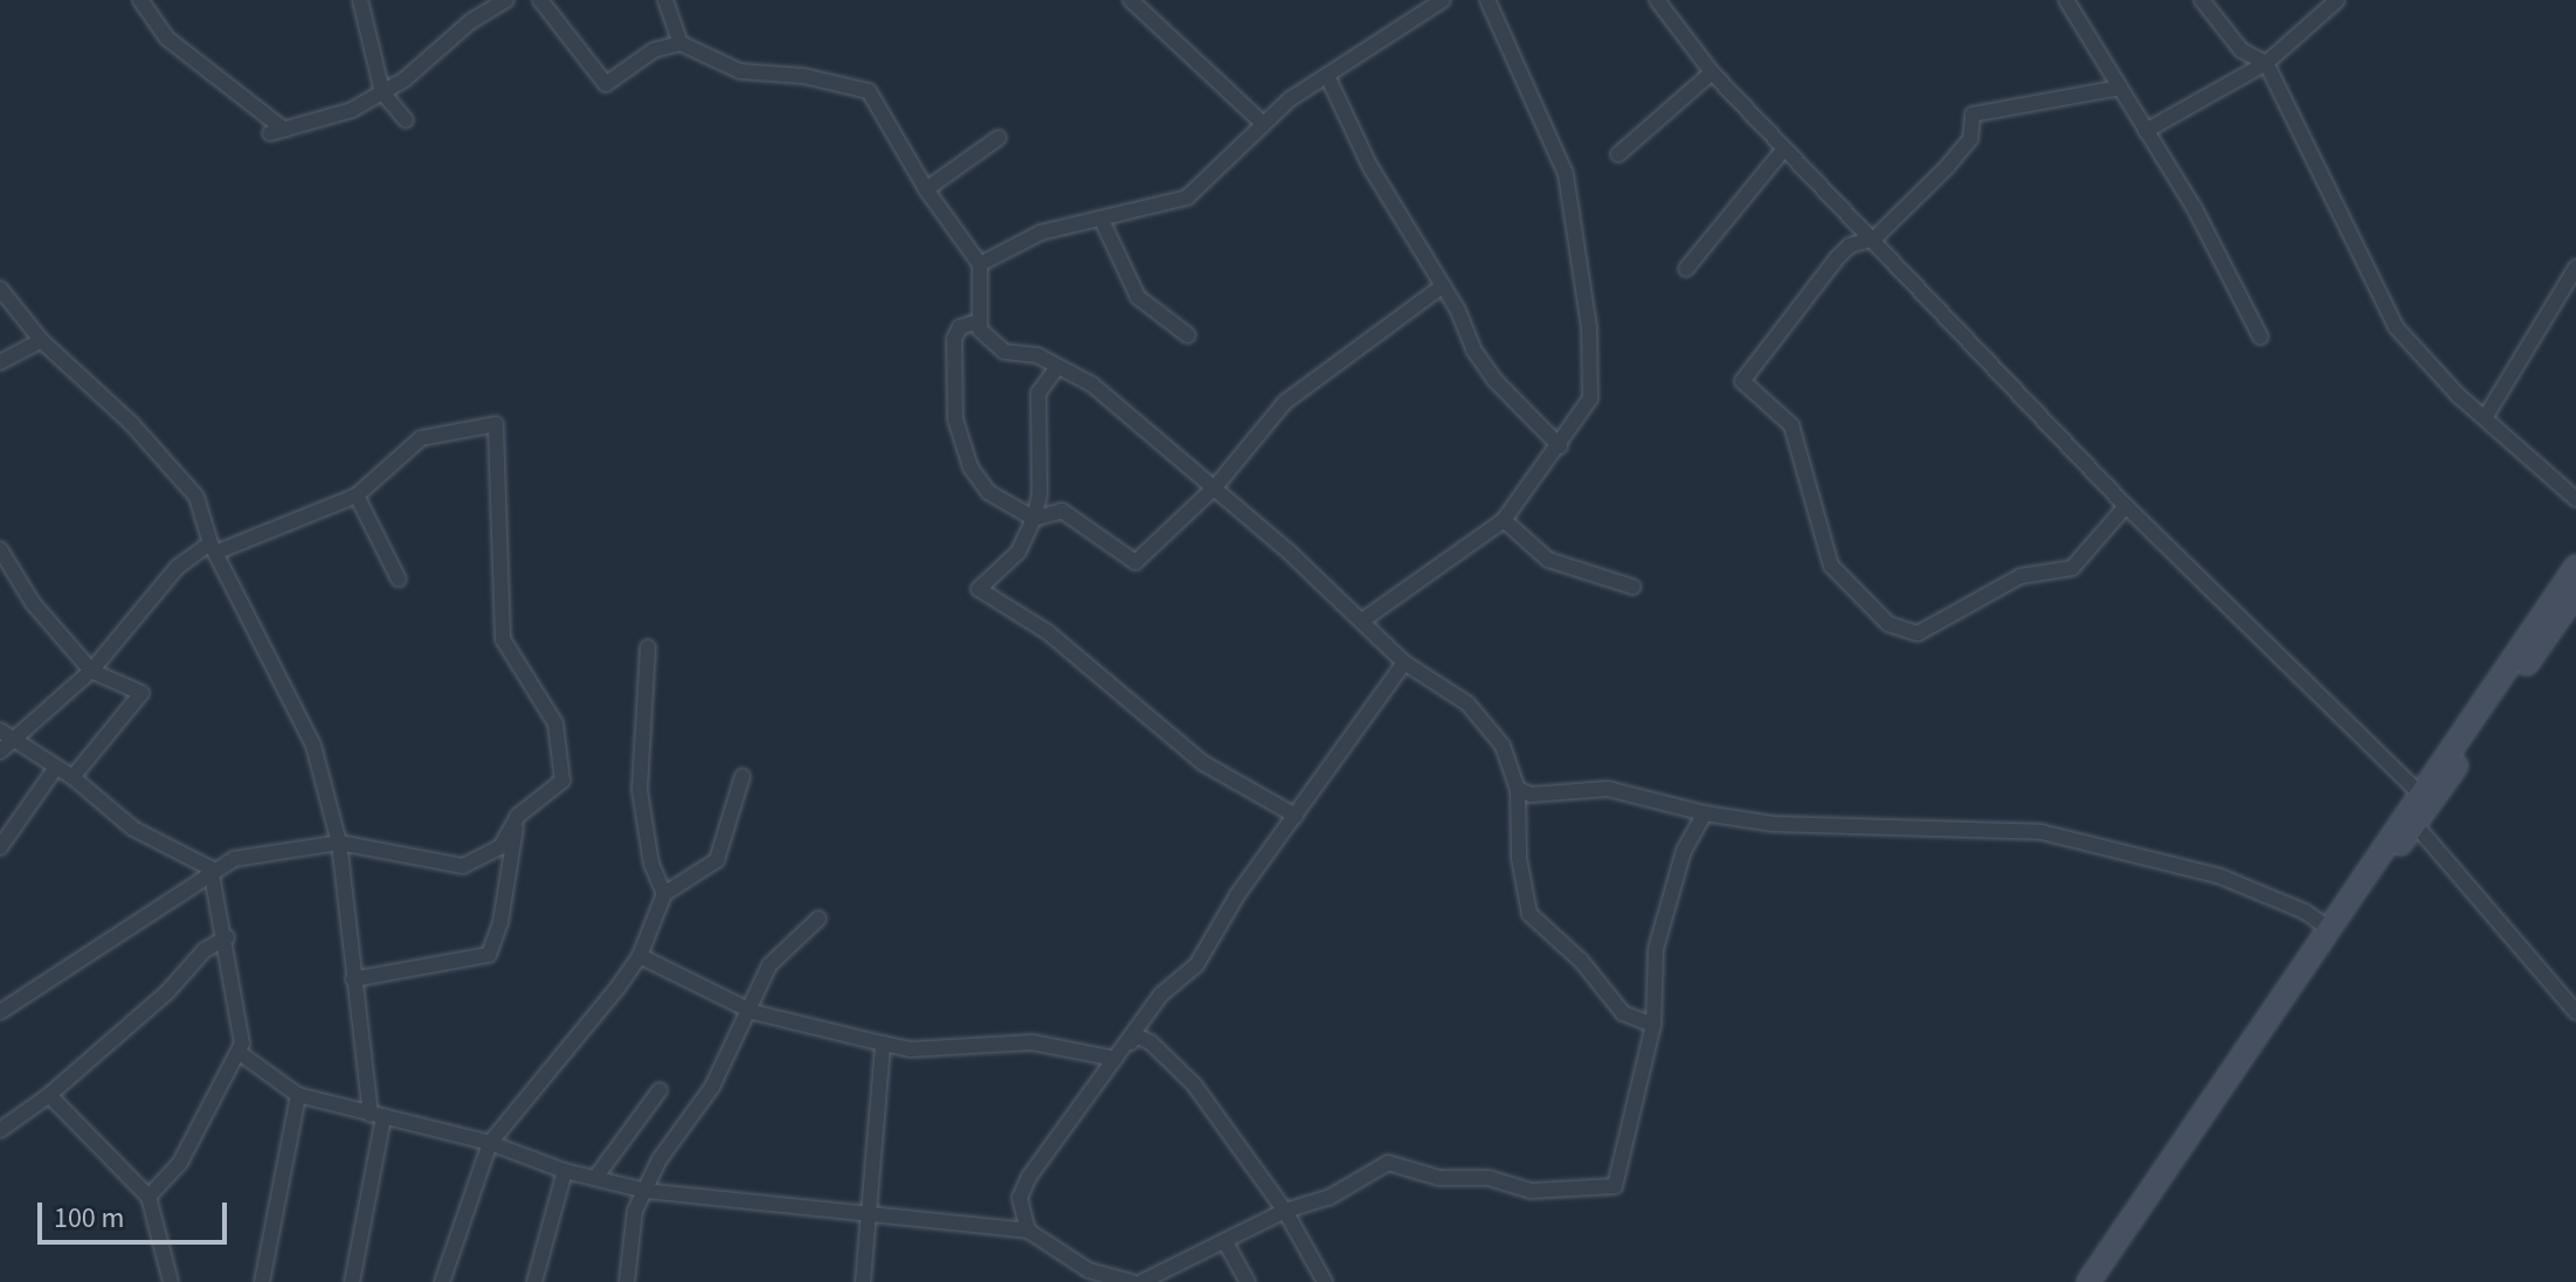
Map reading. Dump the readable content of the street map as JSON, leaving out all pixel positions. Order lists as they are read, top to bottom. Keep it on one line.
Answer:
{"scale_bar":"100 m"}
